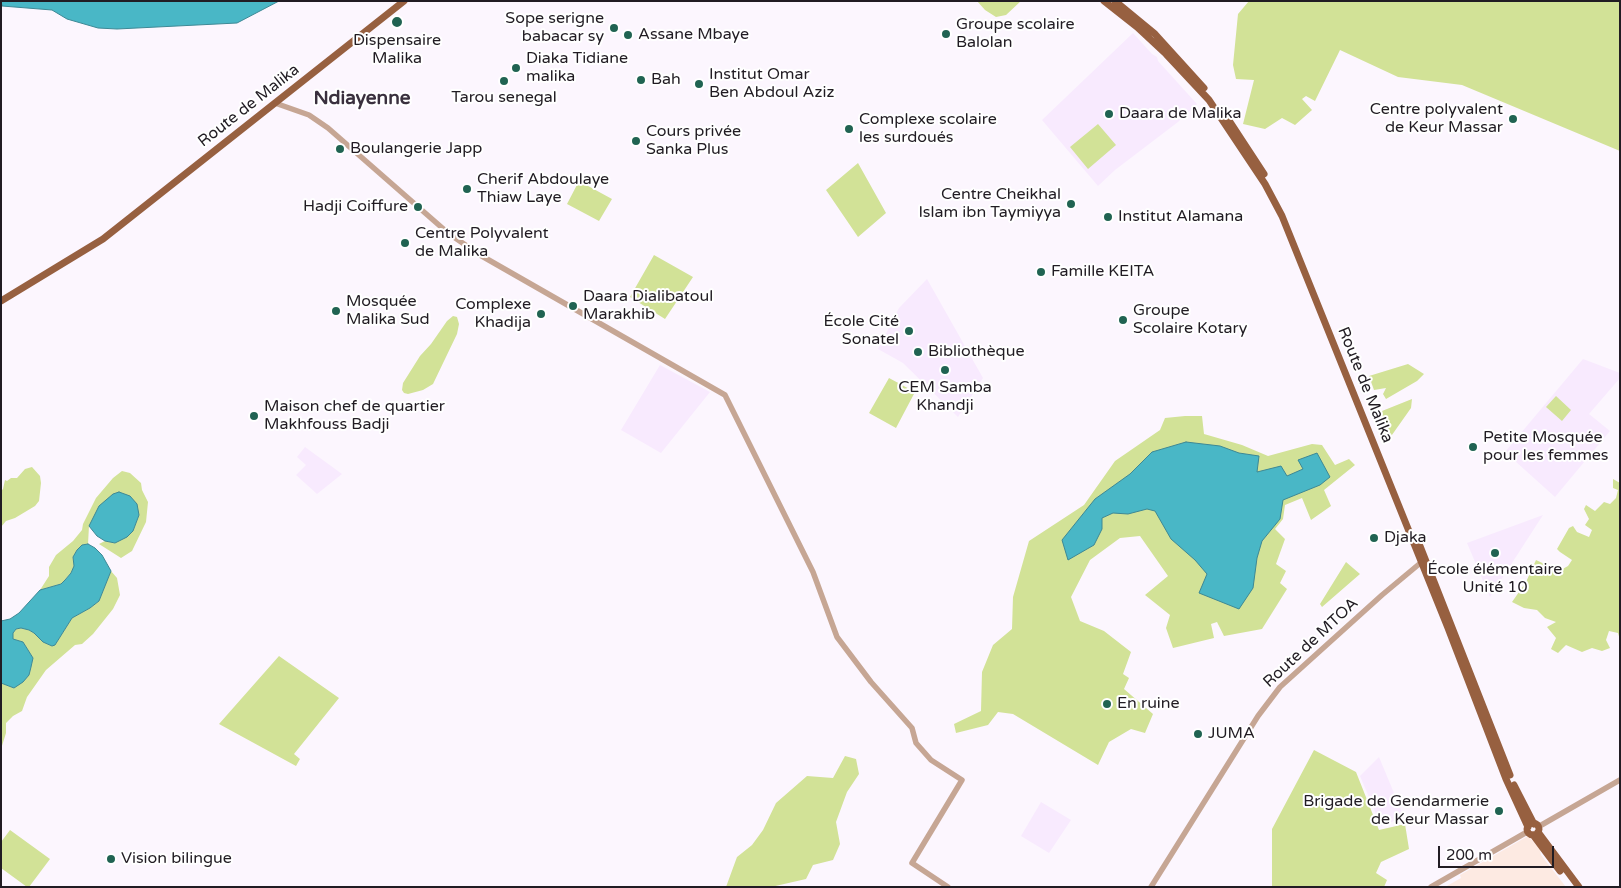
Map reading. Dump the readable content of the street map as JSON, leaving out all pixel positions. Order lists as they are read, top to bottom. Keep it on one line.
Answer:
{"streets":{"main road":["Route de Malika"],"street":["Route de MTOA"]},"crossings":[["Route de Malika","Route de MTOA"]],"districts":["Ndiayenne"],"places":["Dispensaire Malika","Sope serigne babacar sy","Groupe scolaire Balolan","Assane Mbaye","Diaka Tidiane malika","Bah","Tarou senegal","Institut Omar Ben Abdoul Aziz","Daara de Malika","Centre polyvalent de Keur Massar","Complexe scolaire les surdoués","Cours privée Sanka Plus","Boulangerie Japp","Cherif Abdoulaye Thiaw Laye","Centre Cheikhal Islam ibn Taymiyya","Hadji Coiffure","Institut Alamana","Centre Polyvalent de Malika","Famille KEITA","Daara Dialibatoul Marakhib","Mosquée Malika Sud","Complexe Khadija","Groupe Scolaire Kotary","École Cité Sonatel","Bibliothèque","CEM Samba Khandji","Maison chef de quartier Makhfouss Badji","Petite Mosquée pour les femmes","Djaka","École élémentaire Unité 10","En ruine","JUMA","Brigade de Gendarmerie de Keur Massar","Vision bilingue"],"scale_bar":"200 m"}
